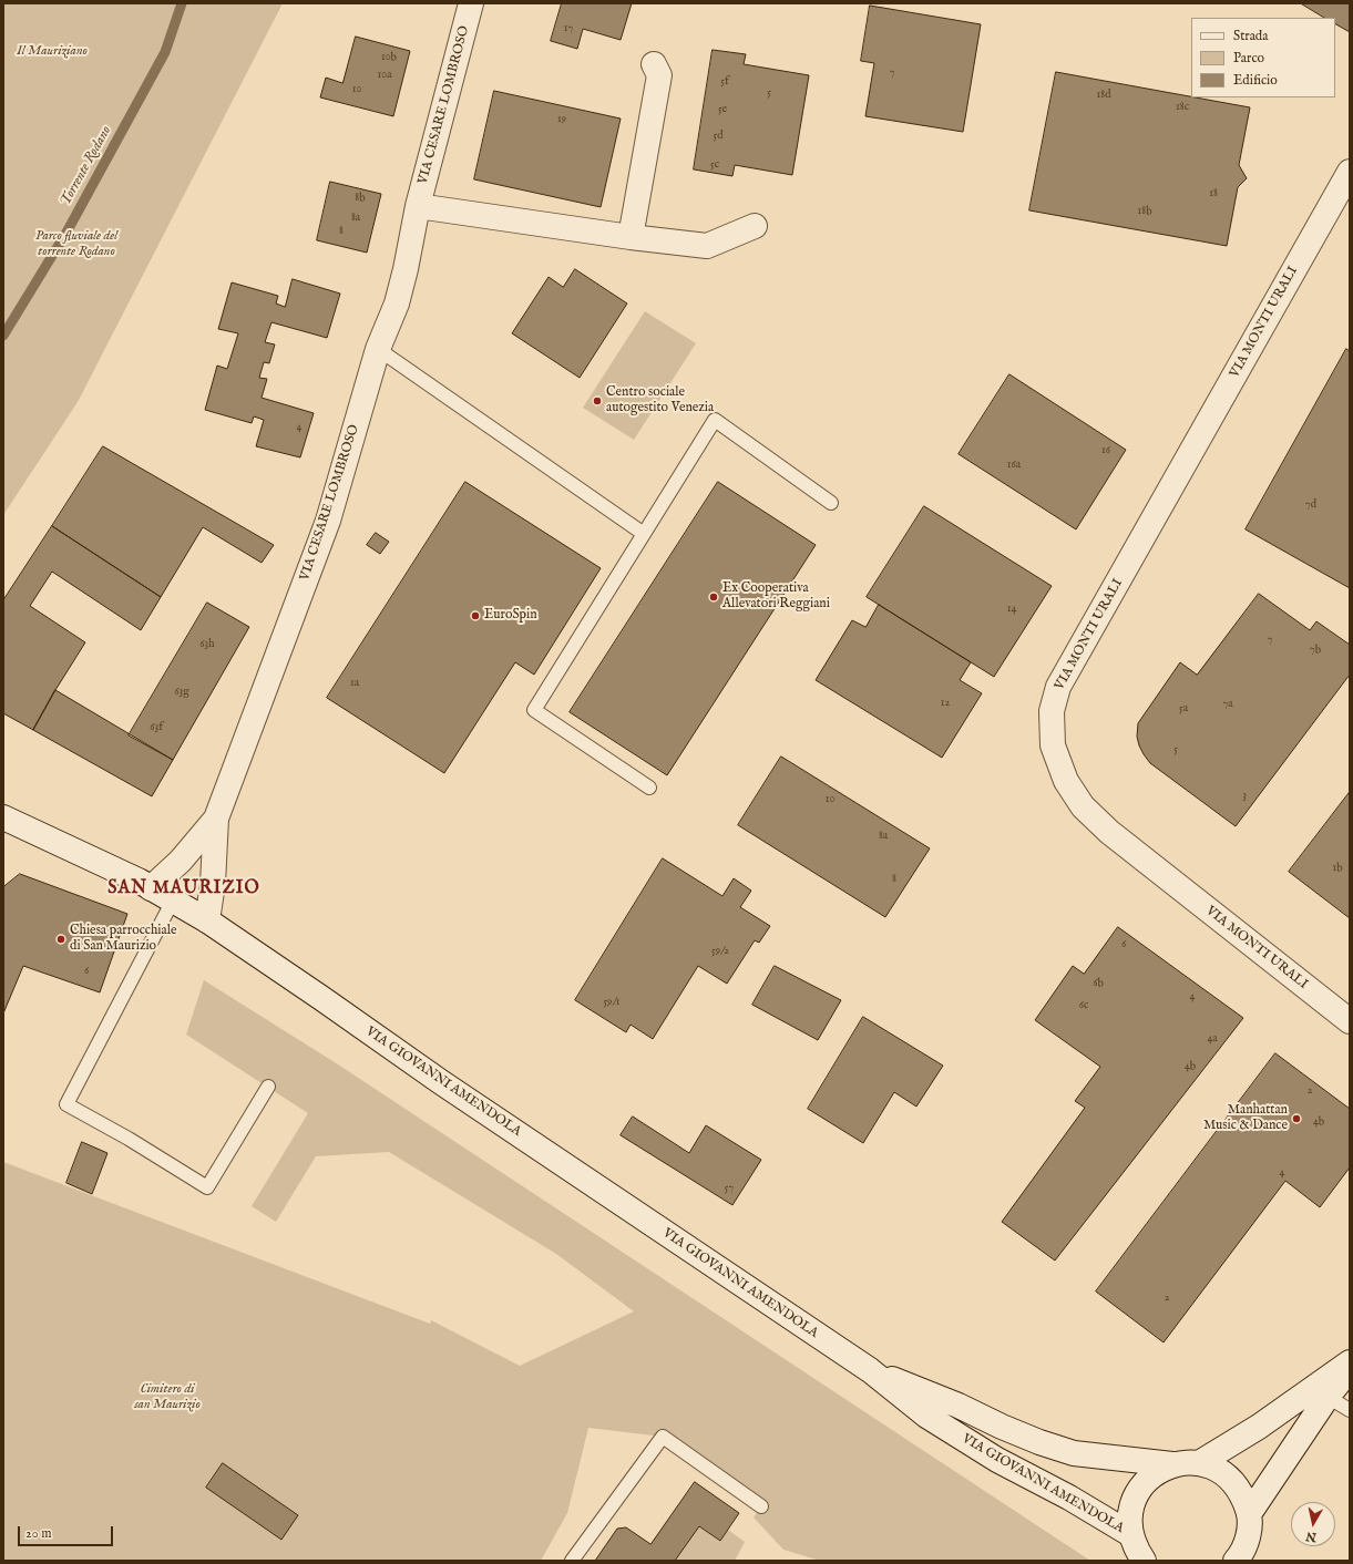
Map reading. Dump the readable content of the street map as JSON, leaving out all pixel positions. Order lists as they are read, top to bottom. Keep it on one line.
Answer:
{"streets":{"street":["VIA CESARE LOMBROSO","VIA MONTI URALI","VIA GIOVANNI AMENDOLA"]},"crossings":[["VIA CESARE LOMBROSO","VIA GIOVANNI AMENDOLA"]],"districts":["SAN MAURIZIO"],"water":["Torrente Rodano"],"parks":["Il Mauriziano","Parco fluviale del torrente Rodano","Cimitero di san Maurizio"],"places":["Centro sociale autogestito Venezia","Ex Cooperativa Allevatori Reggiani","EuroSpin","Chiesa parrocchiale di San Maurizio","Manhattan Music & Dance"],"house_numbers":["17","10b","7","10a","5f","10","5","18d","18c","5e","19","5d","5c","18","8b","18b","8a","8","4","16","16a","7d","14","7","63h","7b","1a","63g","12","7a","5a","63f","5","3","10","8a","1b","8","6","59/2","6","6b","4","59/1","6c","4a","4b","2","4b","4","57","2"],"legend":["Strada","Parco","Edificio"],"scale_bar":"20 m","north":"bottom"}
